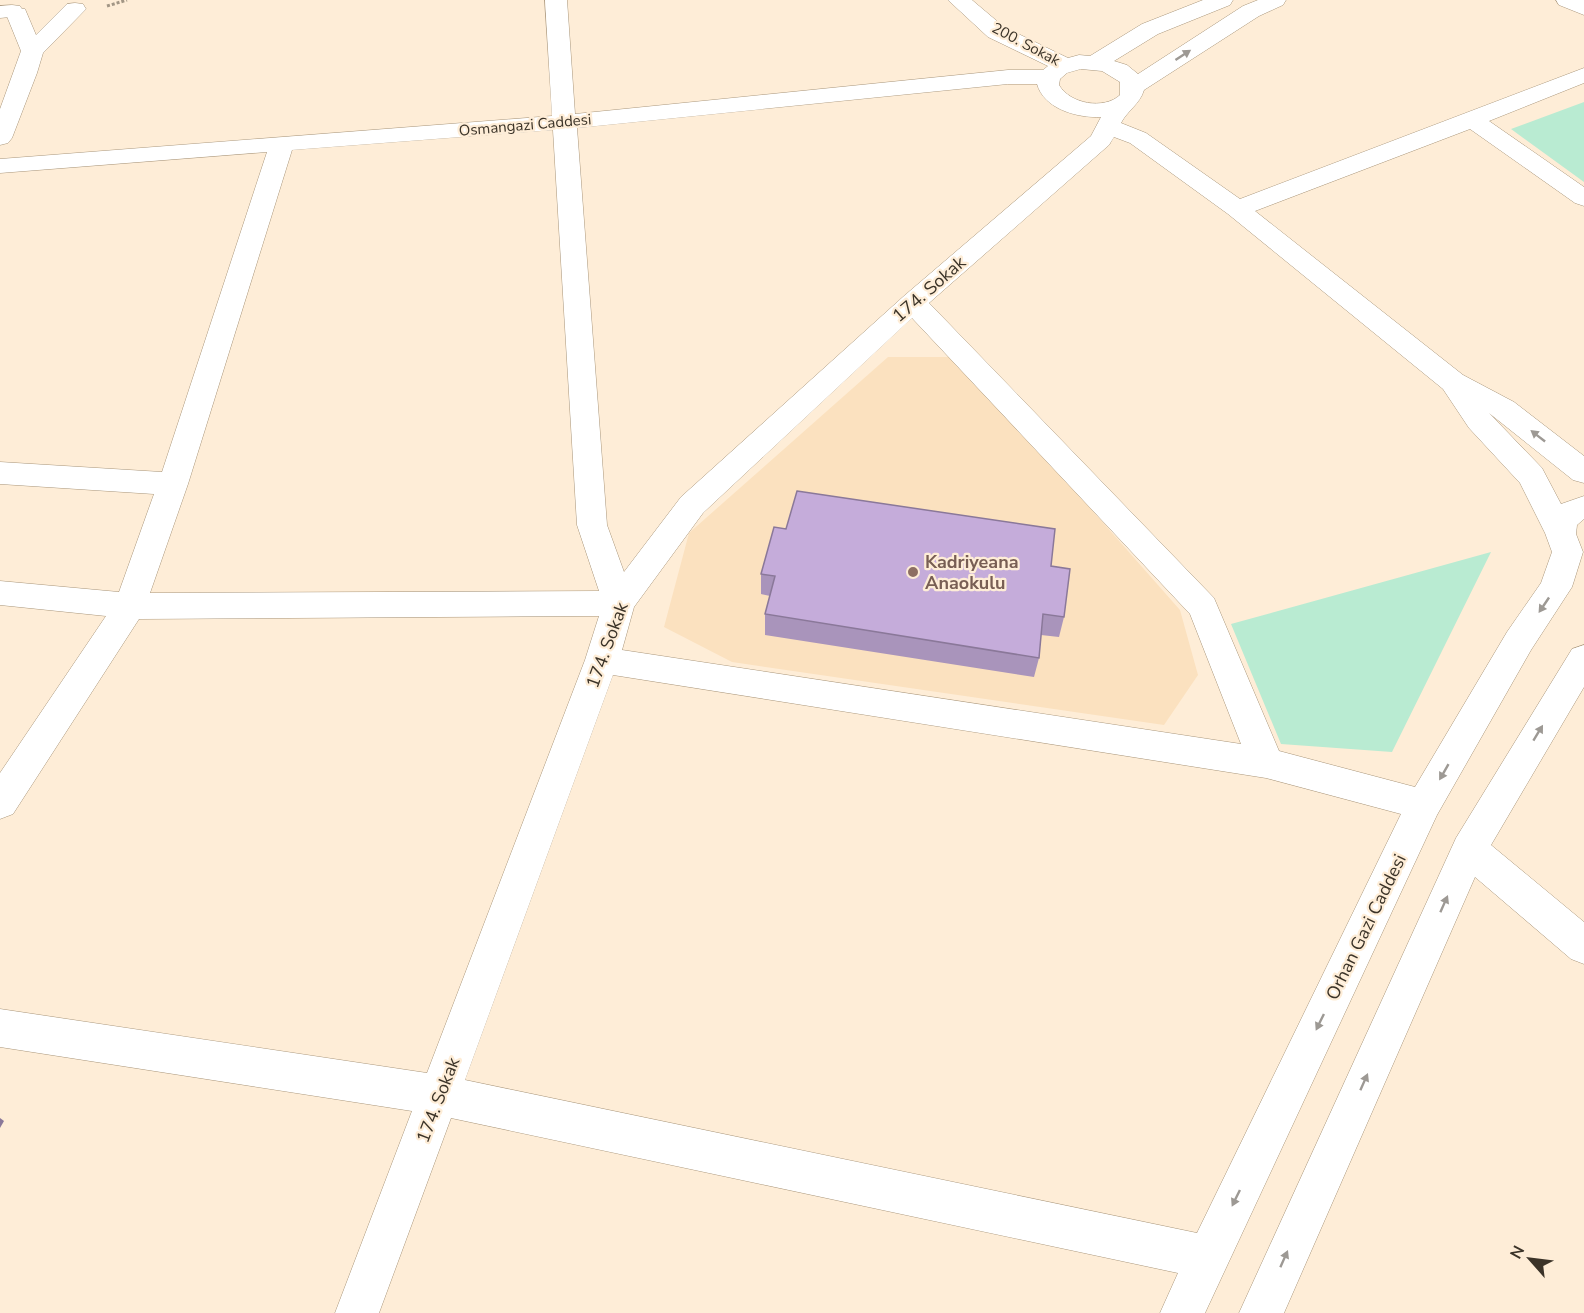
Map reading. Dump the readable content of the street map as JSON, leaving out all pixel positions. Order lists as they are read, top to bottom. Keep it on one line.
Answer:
{"streets":{"street":["200. Sokak","Osmangazi Caddesi","174. Sokak","Orhan Gazi Caddesi"]},"crossings":[["200. Sokak","Osmangazi Caddesi"]],"places":["Kadriyeana Anaokulu"],"north":"top left"}
